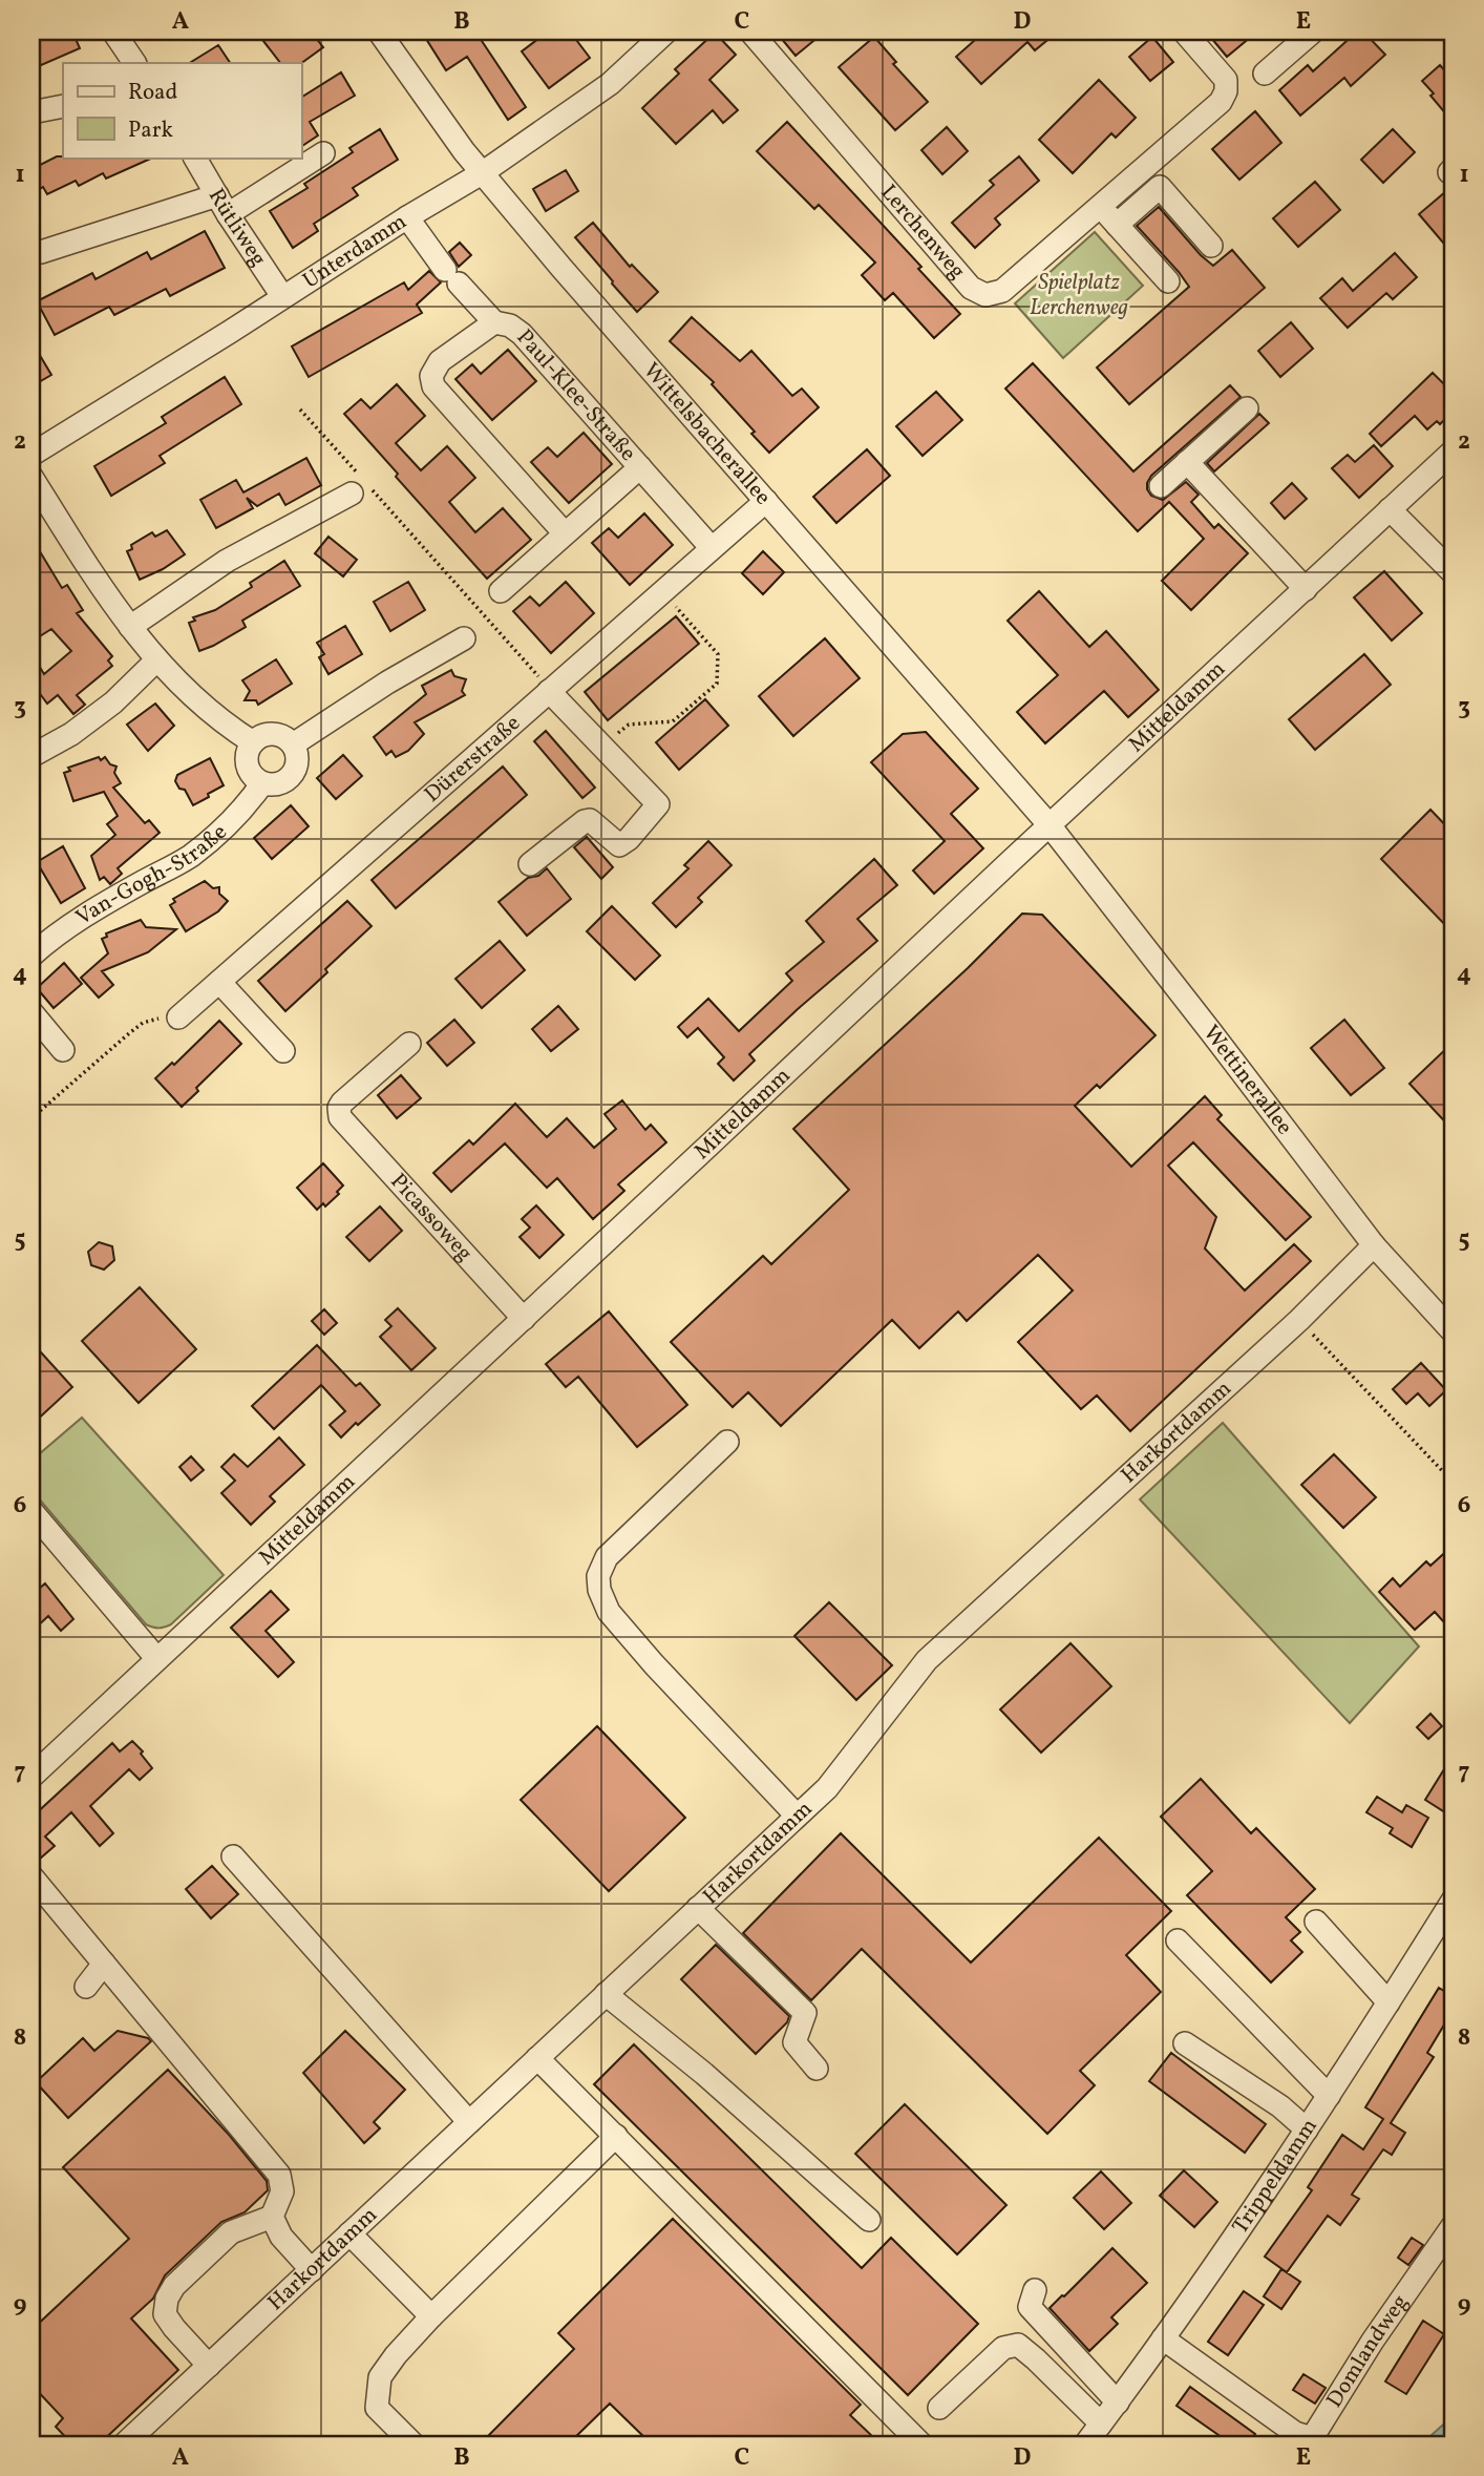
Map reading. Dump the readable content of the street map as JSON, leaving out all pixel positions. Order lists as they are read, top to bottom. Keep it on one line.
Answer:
{"streets":{"street":["Rütliweg","Lerchenweg","Unterdamm","Paul-Klee-Straße","Wittelsbacherallee","Mitteldamm","Dürerstraße","Van-Gogh-Straße","Wettinerallee","Picassoweg","Harkortdamm","Trippeldamm","Domlandweg"]},"crossings":[["Rütliweg","Unterdamm"],["Unterdamm","Wittelsbacherallee"],["Paul-Klee-Straße","Dürerstraße"],["Wittelsbacherallee","Mitteldamm"],["Wittelsbacherallee","Dürerstraße"],["Wittelsbacherallee","Wettinerallee"],["Mitteldamm","Wettinerallee"],["Mitteldamm","Picassoweg"],["Wettinerallee","Harkortdamm"],["Trippeldamm","Domlandweg"]],"parks":["Spielplatz Lerchenweg"],"legend":["Road","Park"],"grid":{"columns":["A","B","C","D","E"],"rows":["1","2","3","4","5","6","7","8","9"]}}
